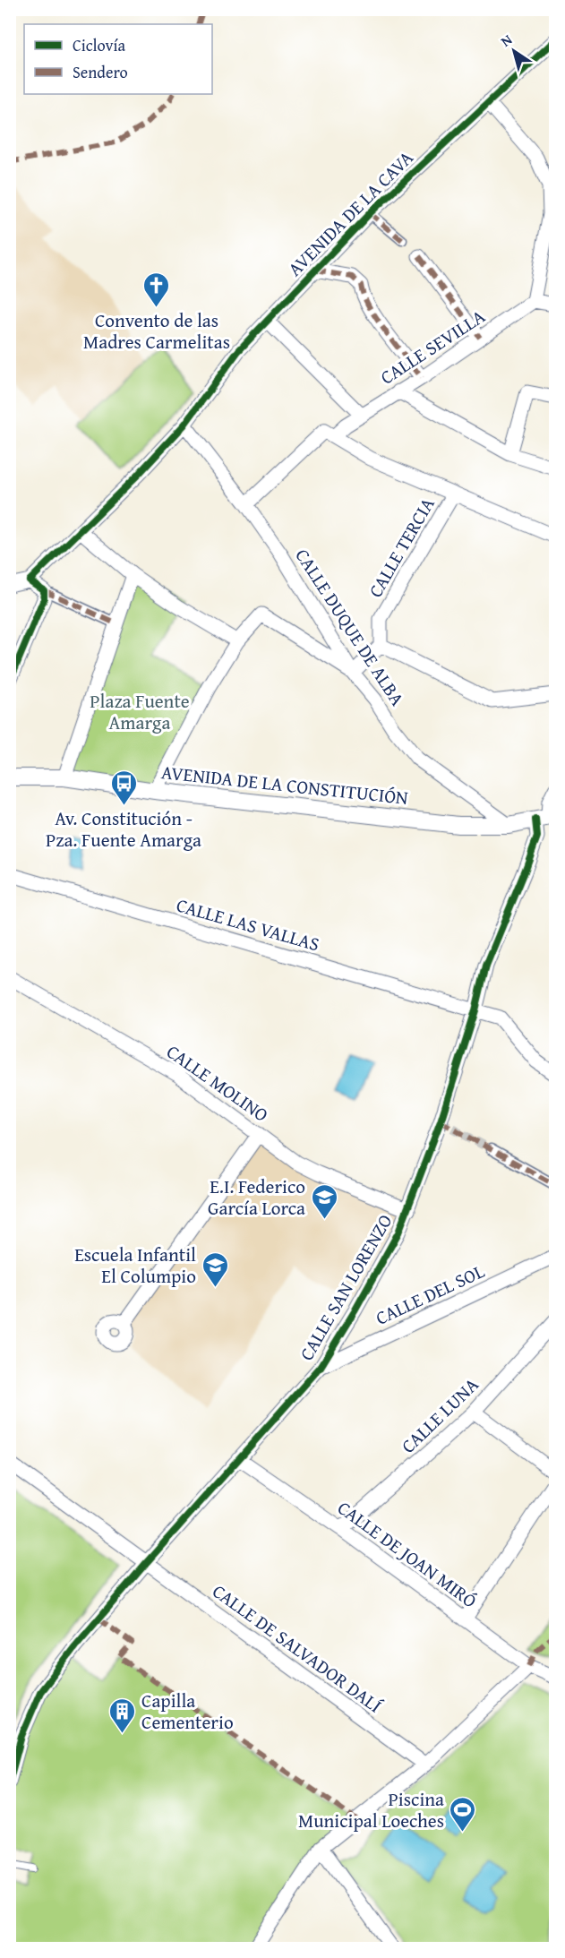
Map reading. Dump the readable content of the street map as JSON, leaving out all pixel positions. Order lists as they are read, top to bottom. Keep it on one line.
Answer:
{"streets":{"street":["AVENIDA DE LA CAVA","CALLE SEVILLA","CALLE TERCIA","CALLE DUQUE DE ALBA","AVENIDA DE LA CONSTITUCIÓN","CALLE LAS VALLAS","CALLE MOLINO","CALLE SAN LORENZO","CALLE DEL SOL","CALLE LUNA","CALLE DE JOAN MIRÓ","CALLE DE SALVADOR DALÍ"]},"crossings":[["AVENIDA DE LA CAVA","CALLE DUQUE DE ALBA"],["CALLE SEVILLA","CALLE DUQUE DE ALBA"],["CALLE DUQUE DE ALBA","AVENIDA DE LA CONSTITUCIÓN"],["AVENIDA DE LA CONSTITUCIÓN","CALLE SAN LORENZO"],["CALLE LAS VALLAS","CALLE SAN LORENZO"],["CALLE MOLINO","CALLE SAN LORENZO"],["CALLE SAN LORENZO","CALLE DEL SOL"],["CALLE SAN LORENZO","CALLE DE JOAN MIRÓ"],["CALLE SAN LORENZO","CALLE DE SALVADOR DALÍ"],["CALLE LUNA","CALLE DE JOAN MIRÓ"]],"parks":["Plaza Fuente Amarga"],"places":{"church":["Convento de las Madres Carmelitas"],"bus stop":["Av. Constitución - Pza. Fuente Amarga"],"school or university":["E.I. Federico García Lorca","Escuela Infantil El Columpio"],"building":["Capilla Cementerio"],"sports":["Piscina Municipal Loeches"]},"legend":["Ciclovía","Sendero"],"north":"top left"}
